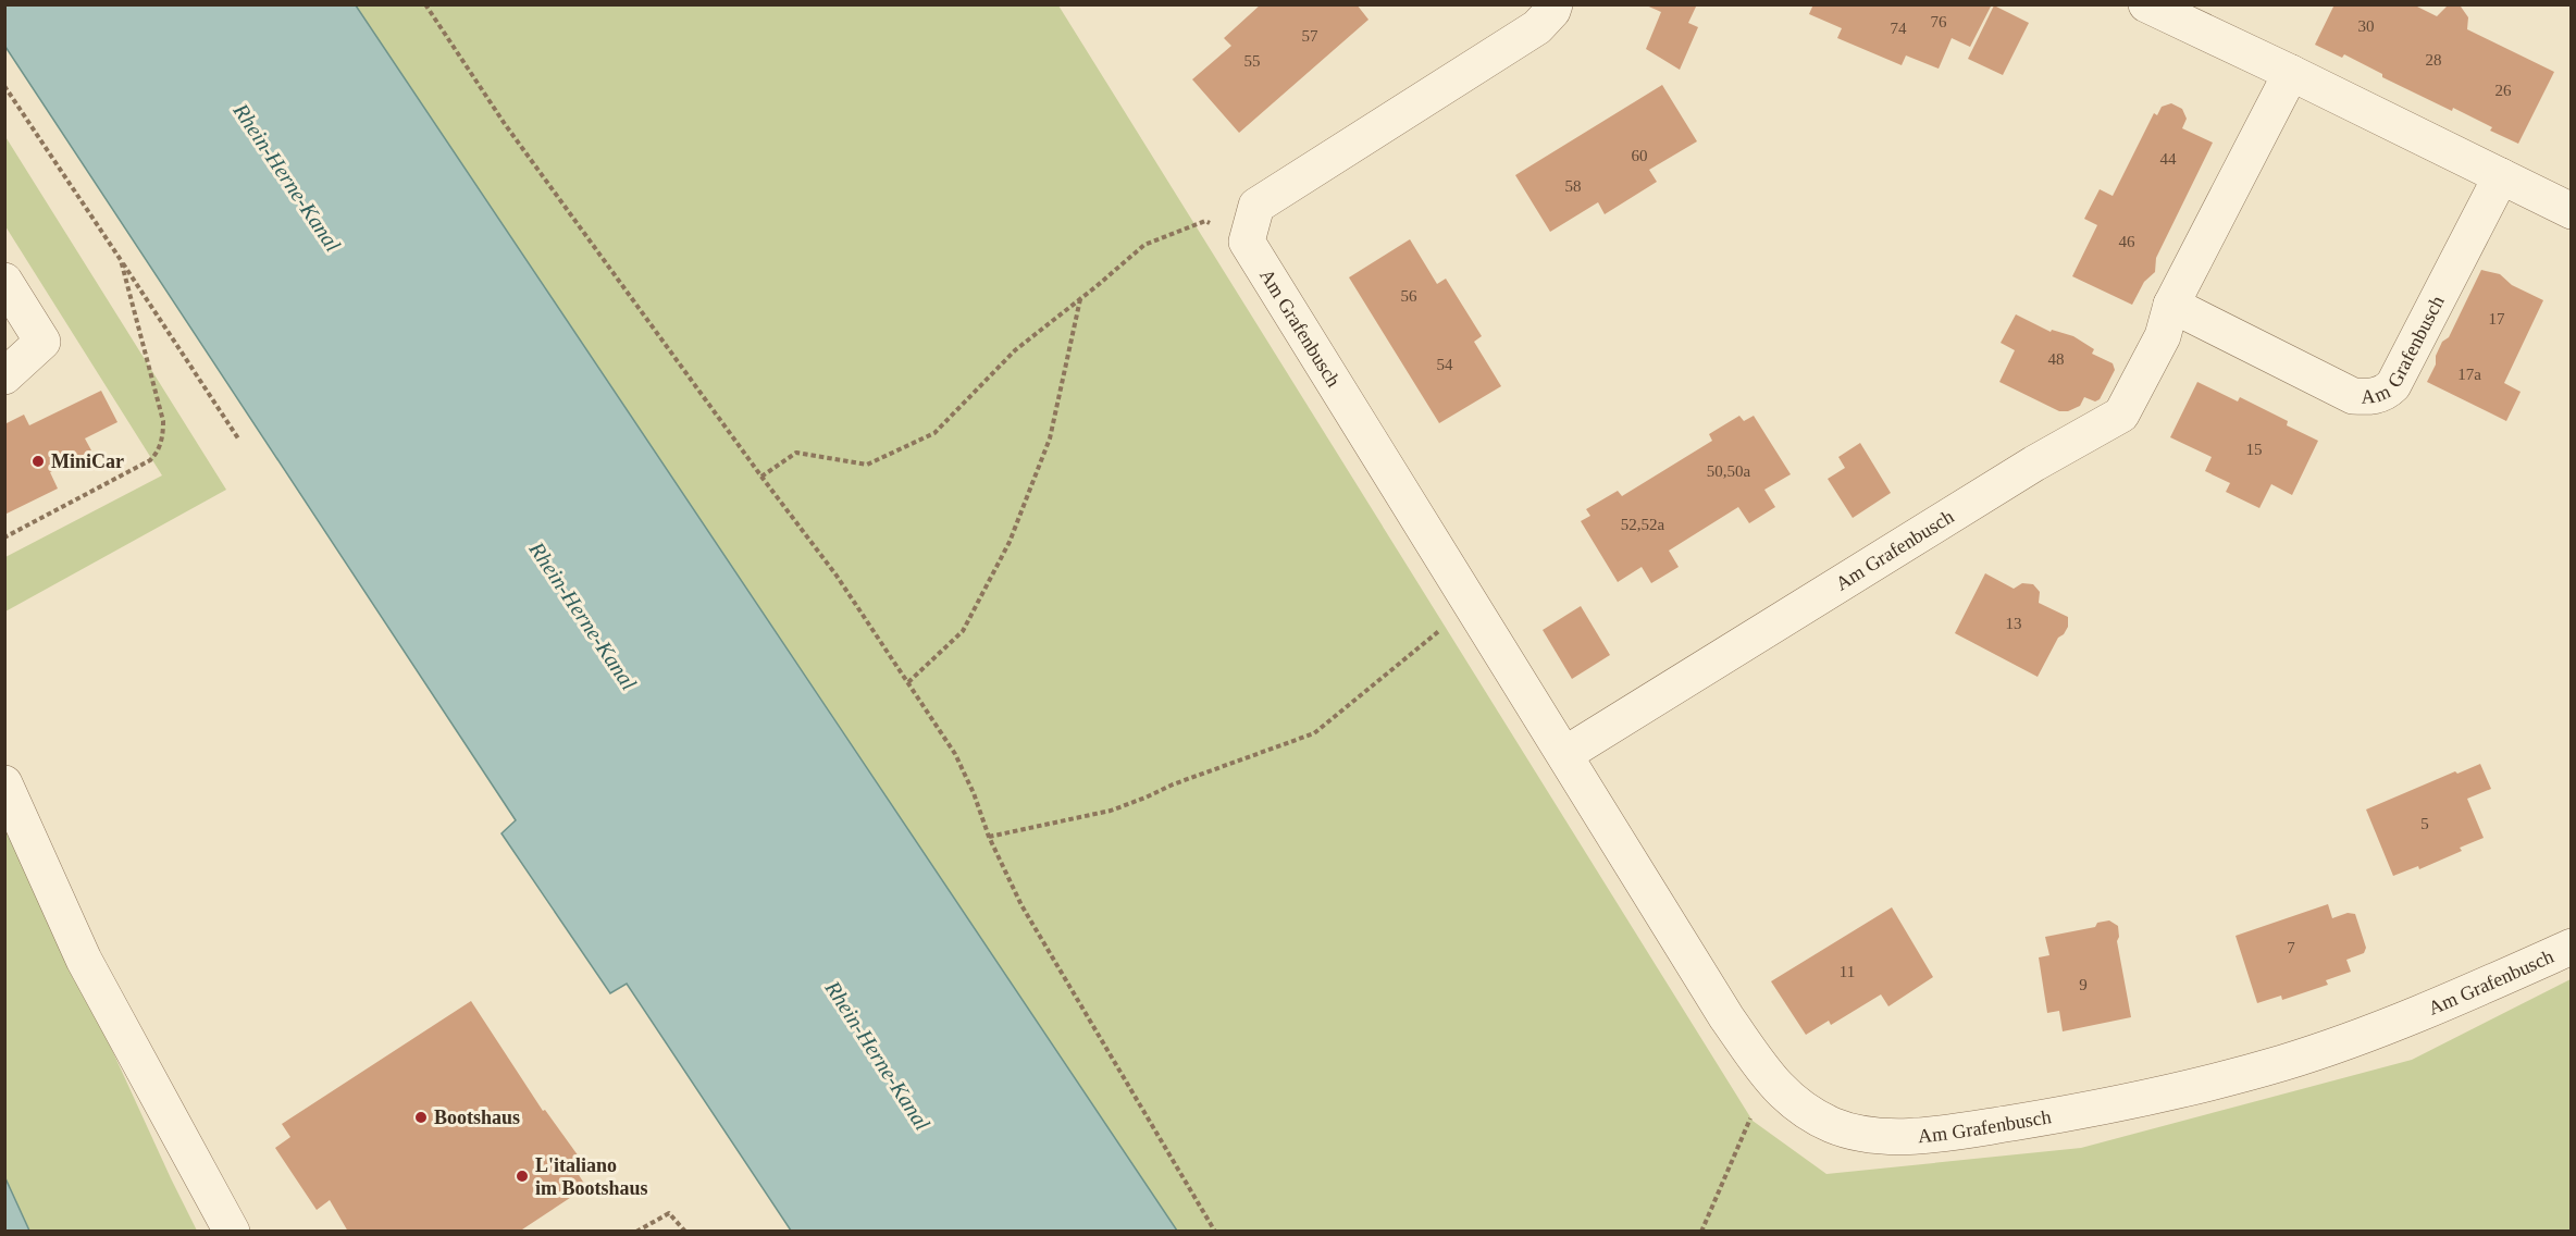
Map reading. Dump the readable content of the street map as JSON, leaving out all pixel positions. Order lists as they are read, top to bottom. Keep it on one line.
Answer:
{"streets":{"street":["Am Grafenbusch"]},"water":["Rhein-Herne-Kanal"],"places":["MiniCar","Bootshaus","L'italiano im Bootshaus"],"house_numbers":["76","30","74","57","28","55","26","60","44","58","46","56","17","48","54","17a","15","50,50a","52,52a","13","5","7","11","9"]}
